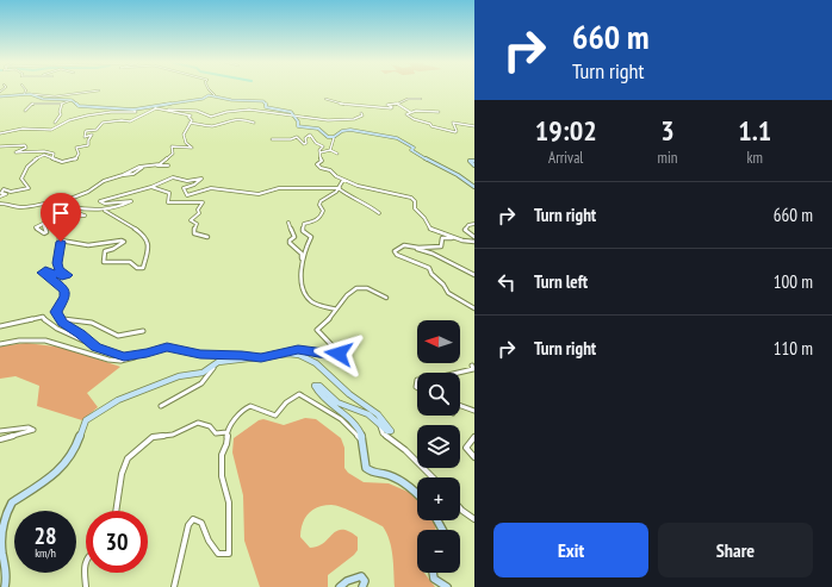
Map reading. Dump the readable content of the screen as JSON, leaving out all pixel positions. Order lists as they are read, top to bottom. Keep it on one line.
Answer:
{"north":"left","page":{"turn":["660 m","Turn right"],"eta":["19:02","Arrival","3","min","1.1","km"],"list":[{"name":"Turn right","value":"660 m"},{"name":"Turn left","value":"100 m"},{"name":"Turn right","value":"110 m"}],"map_buttons":["+","−"],"speed":"28 km/h","limit":"30","buttons":["Exit","Share"]}}
